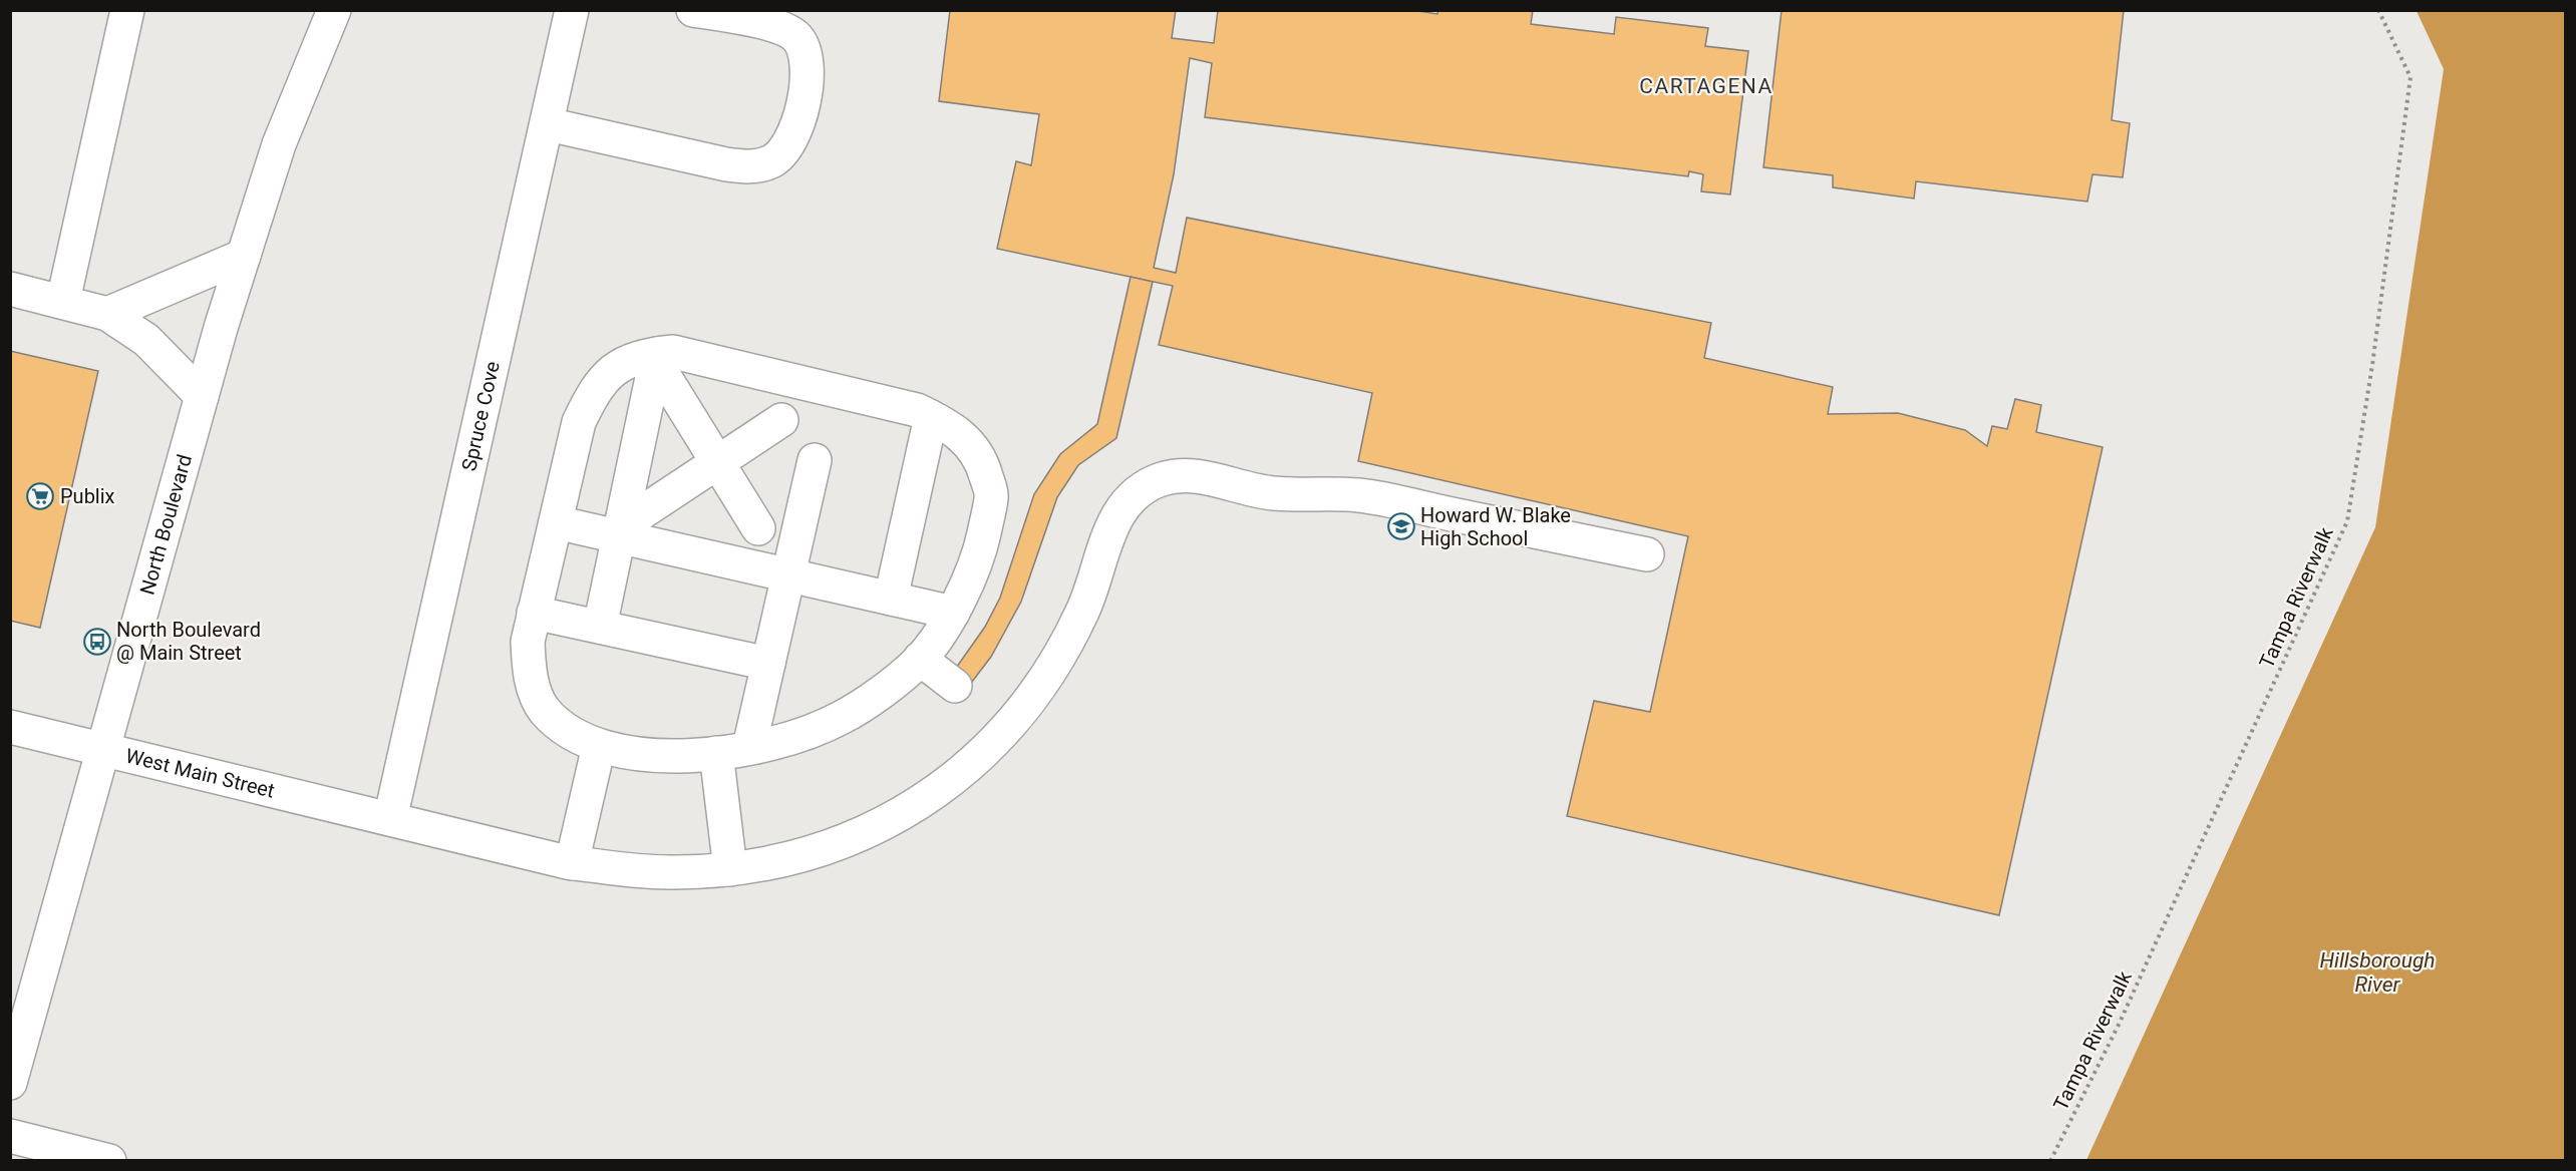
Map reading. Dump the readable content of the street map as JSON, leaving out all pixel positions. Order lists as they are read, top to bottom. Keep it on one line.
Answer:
{"streets":{"street":["Spruce Cove","North Boulevard","West Main Street"],"path":["Tampa Riverwalk"]},"crossings":[["Spruce Cove","West Main Street"],["North Boulevard","West Main Street"]],"districts":["CARTAGENA"],"water":["Hillsborough River"],"places":{"supermarket":["Publix"],"school or university":["Howard W. Blake High School"],"bus stop":["North Boulevard @ Main Street"]}}
